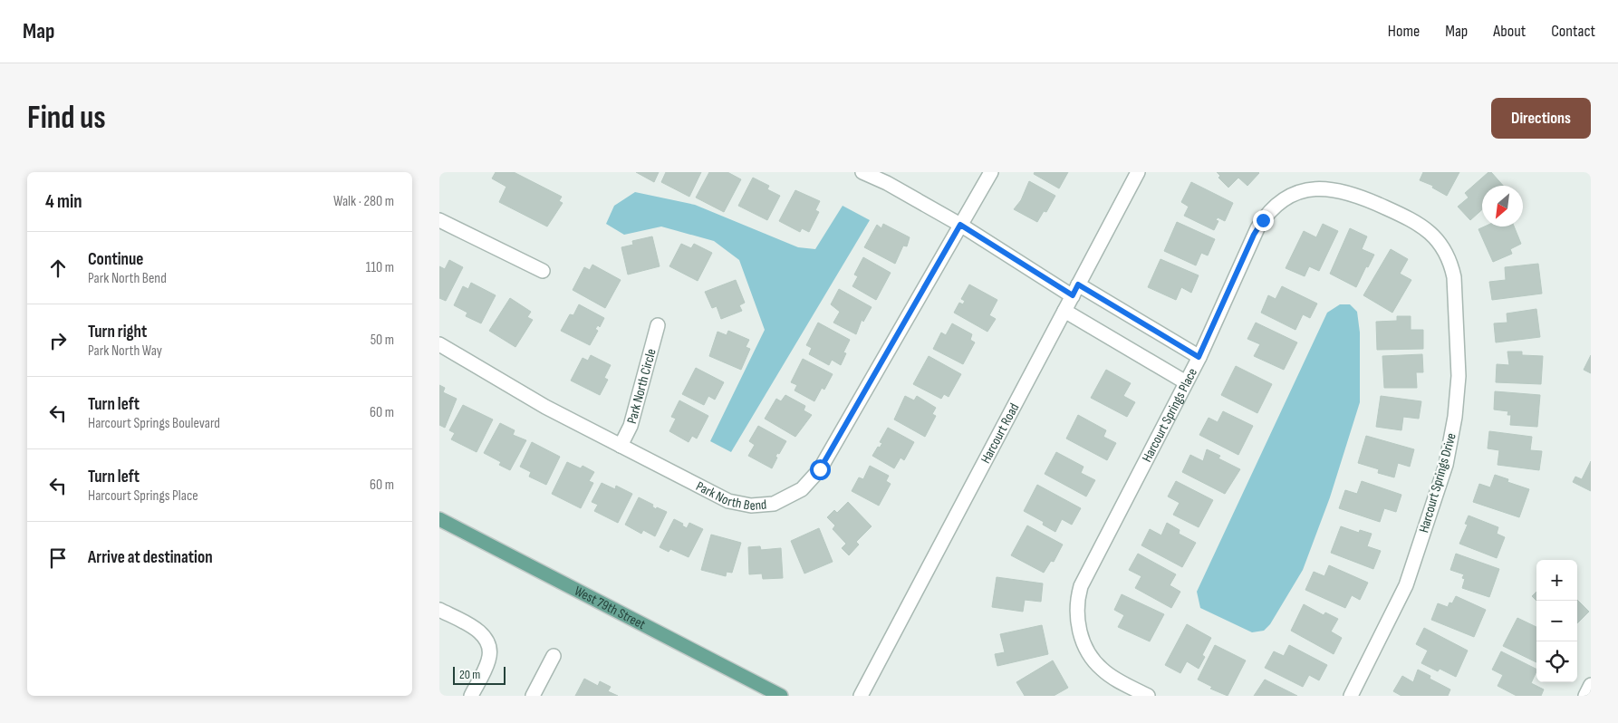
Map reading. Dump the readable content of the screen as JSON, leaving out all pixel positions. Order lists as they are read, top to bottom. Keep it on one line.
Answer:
{"streets":{"main road":["West 79th Street"],"street":["Park North Circle","Harcourt Springs Place","Harcourt Road","Harcourt Springs Drive","Park North Bend"]},"crossings":[["Park North Circle","Park North Bend"],["Harcourt Springs Place","Harcourt Springs Drive"]],"scale_bar":"20 m","north":"bottom left","page":{"header":"Map","nav":["Home","Map","About","Contact"],"buttons":"Directions","title":"Find us","heading":["4 min","Walk · 280 m"],"list":[["Continue","Park North Bend","110 m"],["Turn right","Park North Way","50 m"],["Turn left","Harcourt Springs Boulevard","60 m"],["Turn left","Harcourt Springs Place","60 m"],"Arrive at destination"],"map_buttons":["+","−"],"scale":"20 m"}}
